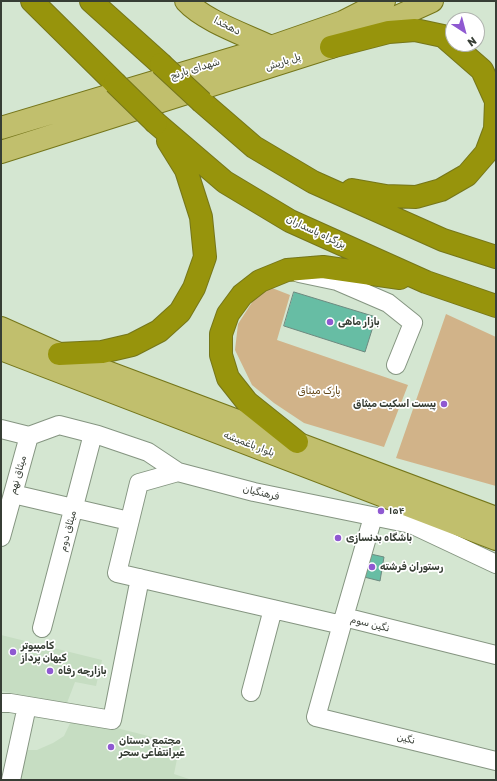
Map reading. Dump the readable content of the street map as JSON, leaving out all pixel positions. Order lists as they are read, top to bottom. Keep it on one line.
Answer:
{"streets":{"highway":["بزرگراه پاسداران"],"main road":["دهخدا","پل باریش","شهدای بارنج","بلوار باغمیشه"],"street":["میثاق نهم","فرهنگیان","میثاق دوم","نگین سوم","نگین"]},"crossings":[["دهخدا","شهدای بارنج"],["بلوار باغمیشه","فرهنگیان"],["میثاق نهم","فرهنگیان"],["فرهنگیان","میثاق دوم"],["نگین سوم","نگین"]],"parks":["پارک میثاق"],"places":["بازار ماهی","پیست اسکیت میثاق","۱۵۴","باشگاه بدنسازی","رستوران فرشته","کامپیوتر کیهان پرداز","بازارچه رفاه","مجتمع دبستان غیرانتفاعی سحر"],"north":"bottom right"}
